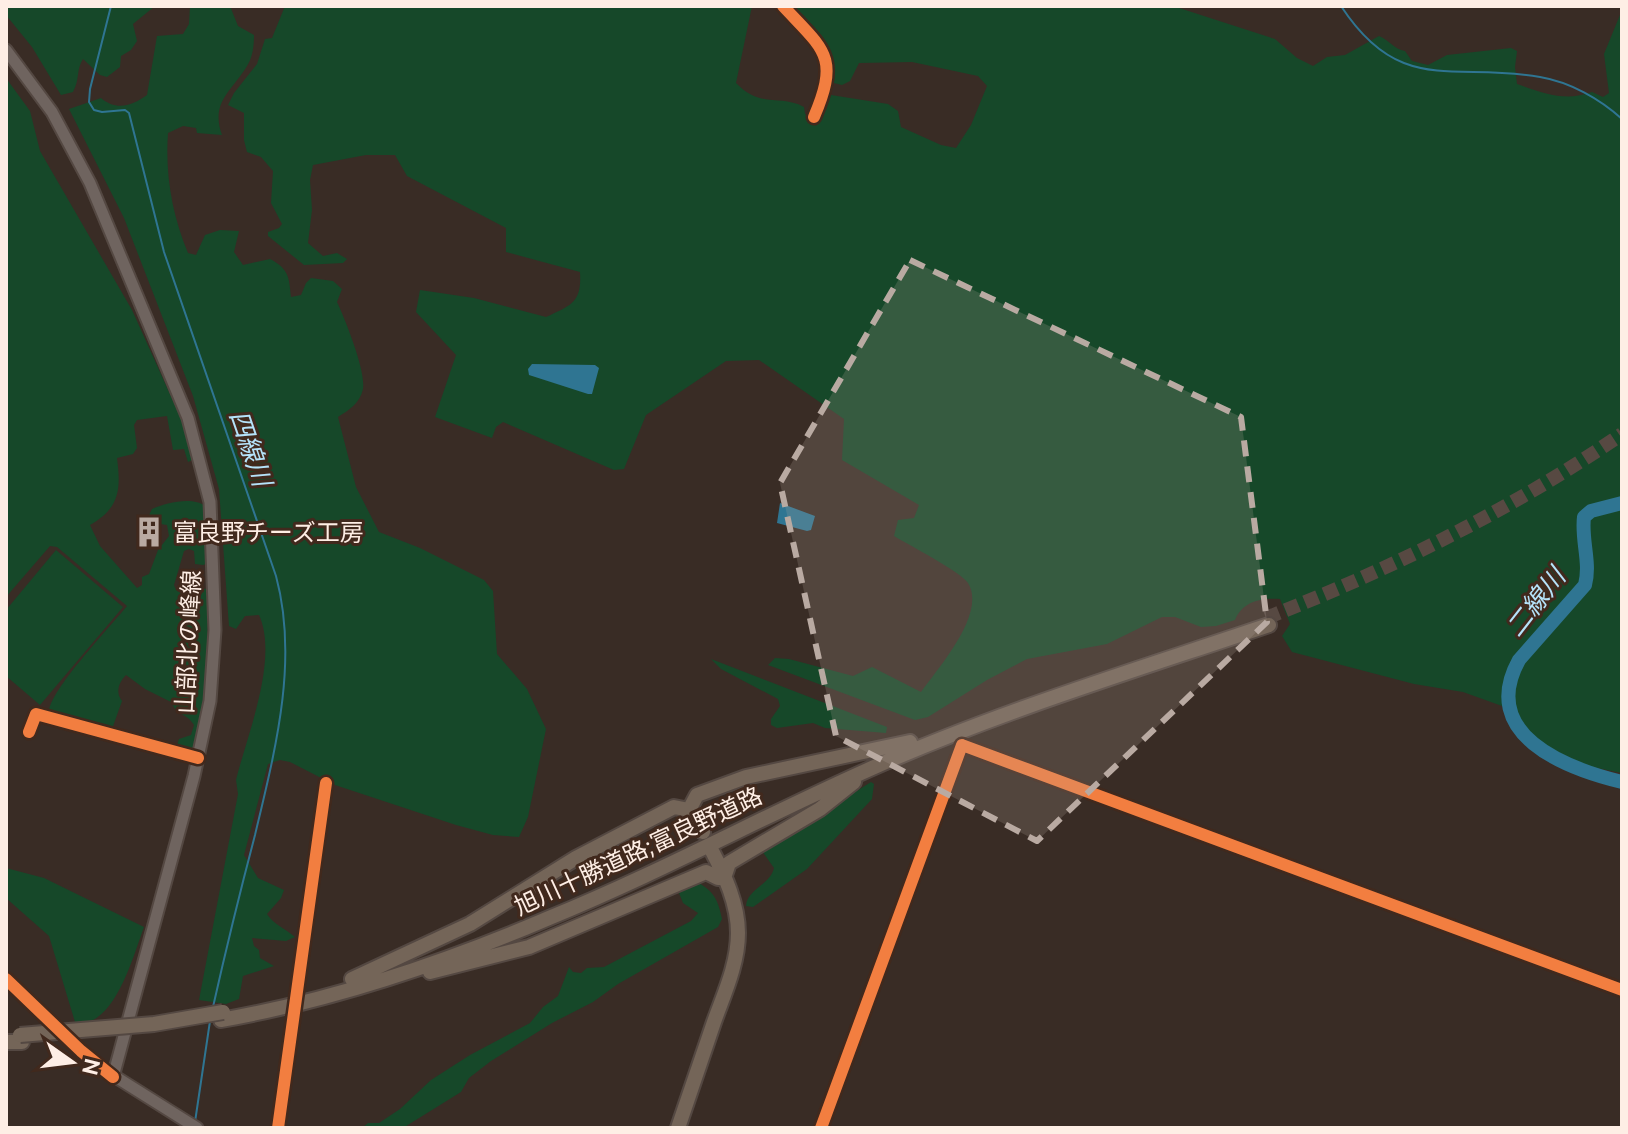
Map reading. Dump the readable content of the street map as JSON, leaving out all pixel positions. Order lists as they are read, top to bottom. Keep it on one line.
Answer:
{"streets":{"highway":["旭川十勝道路;富良野道路"],"main road":["山部北の峰線"]},"water":["四線川","二線川"],"places":{"building":["富良野チーズ工房"]},"north":"right"}
